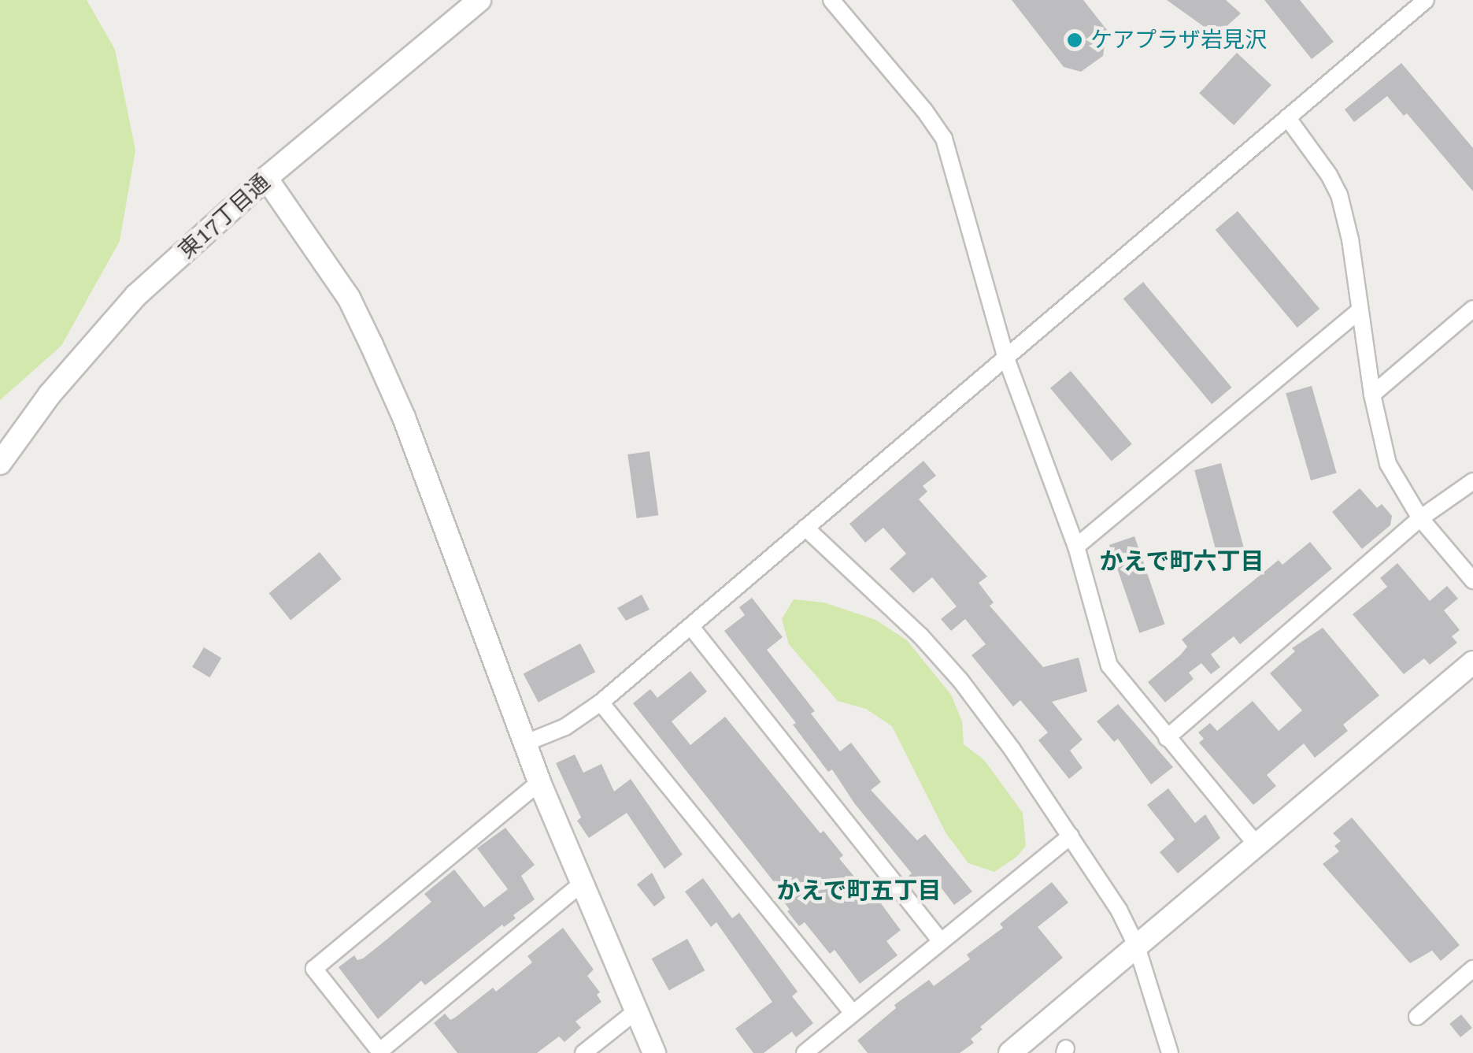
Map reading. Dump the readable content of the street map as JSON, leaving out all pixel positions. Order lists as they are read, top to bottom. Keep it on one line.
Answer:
{"streets":{"street":["東17丁目通"]},"districts":["かえで町六丁目","かえで町五丁目"],"places":["ケアプラザ岩見沢"]}
